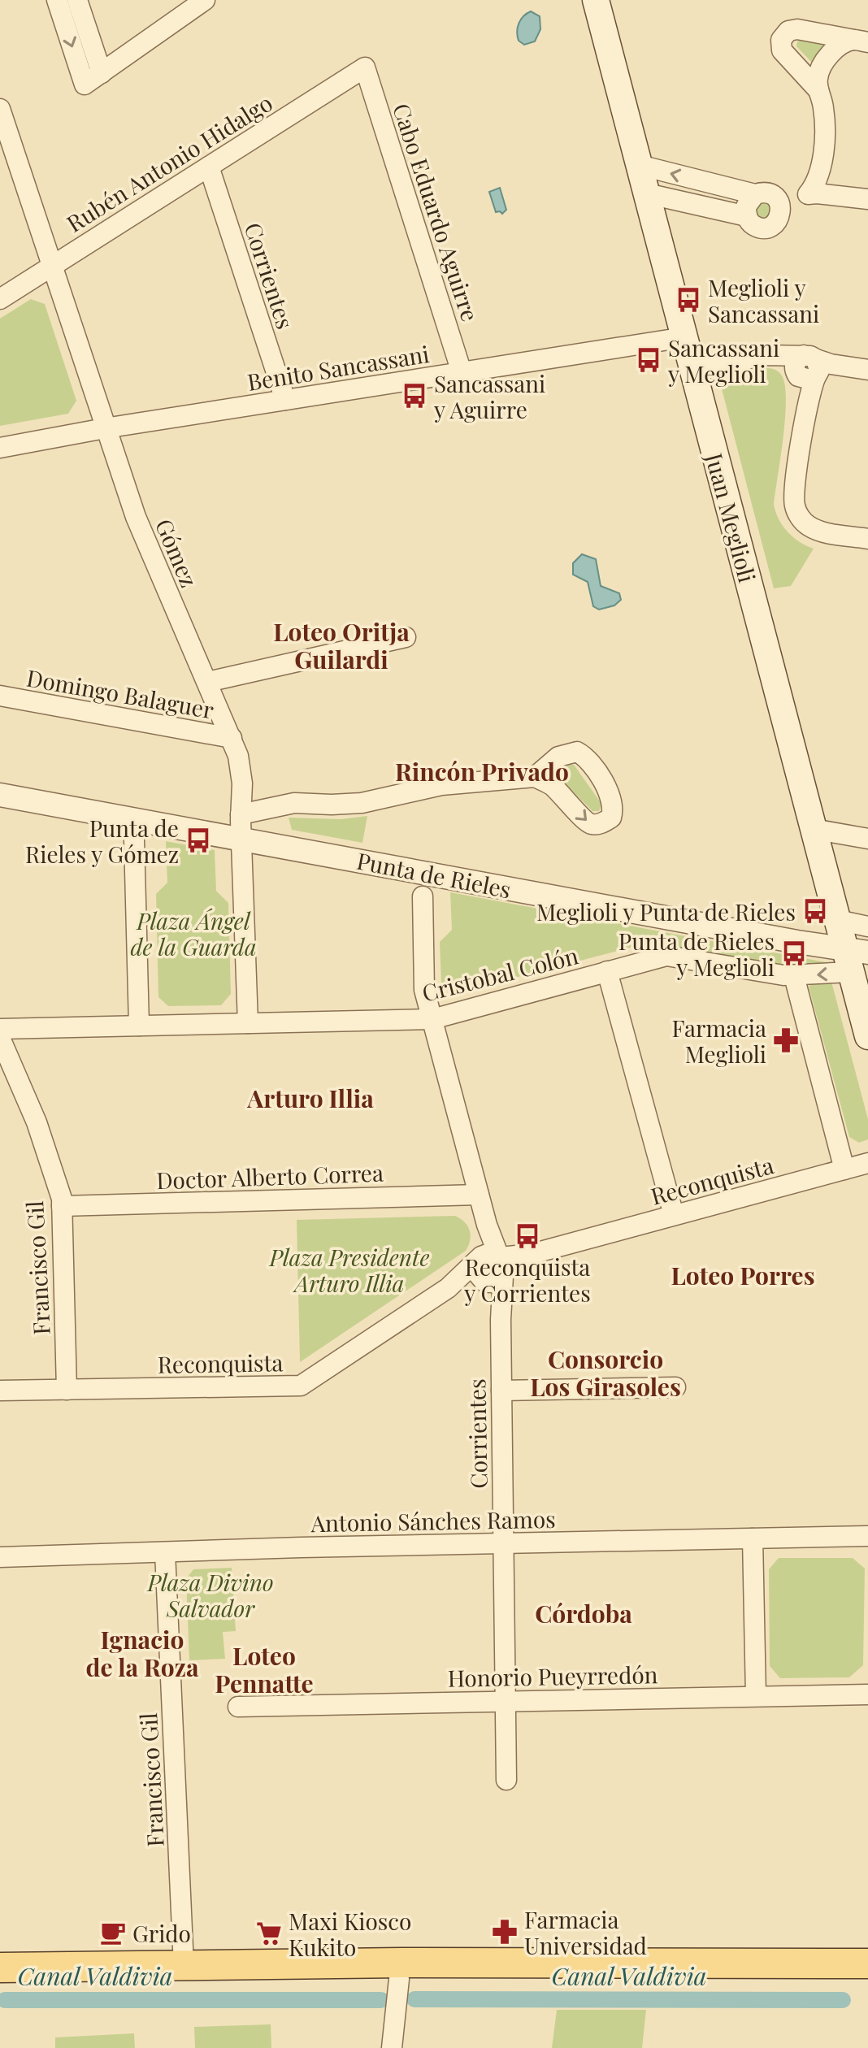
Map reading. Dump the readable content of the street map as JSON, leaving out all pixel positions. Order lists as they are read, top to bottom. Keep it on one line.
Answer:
{"streets":{"main road":["Juan Meglioli"],"street":["Rubén Antonio Hidalgo","Cabo Eduardo Aguirre","Corrientes","Benito Sancassani","Gómez","Domingo Balaguer","Punta de Rieles","Cristobal Colón","Doctor Alberto Correa","Reconquista","Francisco Gil","Antonio Sánches Ramos","Honorio Pueyrredón"]},"crossings":[["Rubén Antonio Hidalgo","Cabo Eduardo Aguirre"],["Rubén Antonio Hidalgo","Corrientes"],["Rubén Antonio Hidalgo","Gómez"],["Cabo Eduardo Aguirre","Benito Sancassani"],["Corrientes","Benito Sancassani"],["Corrientes","Cristobal Colón"],["Corrientes","Doctor Alberto Correa"],["Corrientes","Reconquista"],["Corrientes","Antonio Sánches Ramos"],["Corrientes","Honorio Pueyrredón"],["Benito Sancassani","Juan Meglioli"],["Benito Sancassani","Gómez"],["Juan Meglioli","Punta de Rieles"],["Juan Meglioli","Cristobal Colón"],["Gómez","Domingo Balaguer"],["Gómez","Punta de Rieles"],["Gómez","Cristobal Colón"],["Punta de Rieles","Cristobal Colón"],["Doctor Alberto Correa","Francisco Gil"],["Reconquista","Francisco Gil"],["Francisco Gil","Antonio Sánches Ramos"]],"districts":["Loteo Oritja Guilardi","Rincón Privado","Arturo Illia","Loteo Porres","Consorcio Los Girasoles","Córdoba","Ignacio de la Roza","Loteo Pennatte"],"water":["Canal Valdivia"],"parks":["Plaza Ángel de la Guarda","Plaza Presidente Arturo Illia","Plaza Divino Salvador"],"places":{"bus stop":["Meglioli y Sancassani","Sancassani y Meglioli","Sancassani y Aguirre","Punta de Rieles y Gómez","Meglioli y Punta de Rieles","Punta de Rieles y Meglioli","Reconquista y Corrientes"],"pharmacy":["Farmacia Meglioli","Farmacia Universidad"],"cafe":["Grido"],"supermarket":["Maxi Kiosco Kukito"]}}
